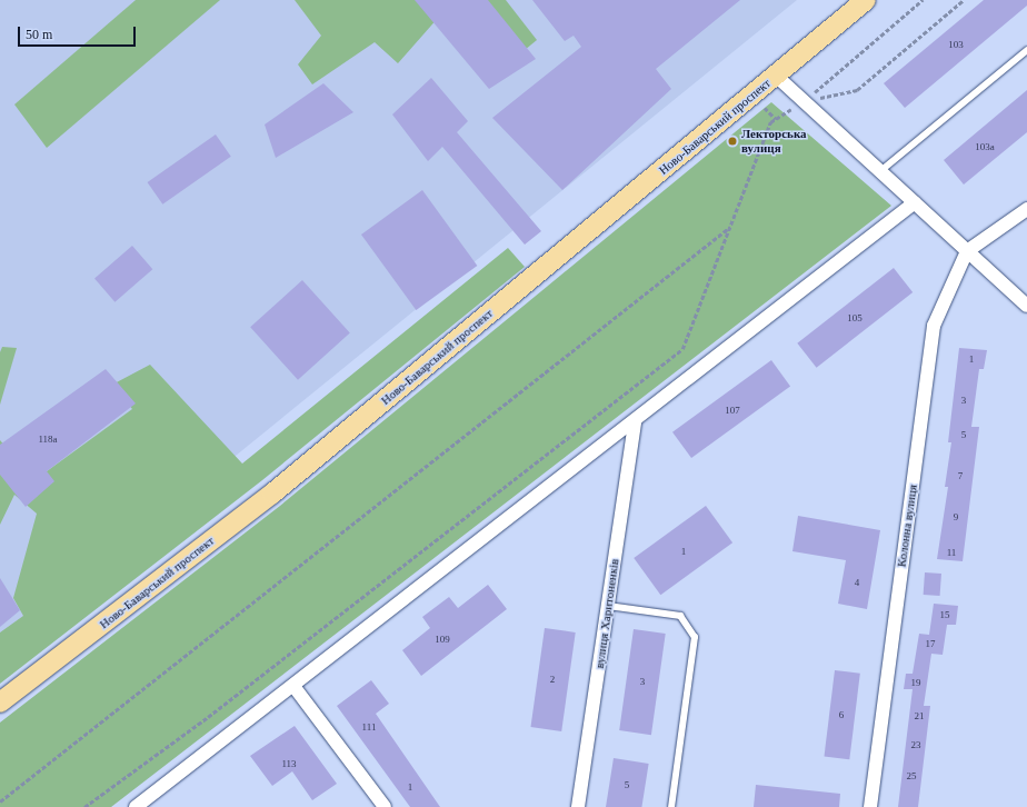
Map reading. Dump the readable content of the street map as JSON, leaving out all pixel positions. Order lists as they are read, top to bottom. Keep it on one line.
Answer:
{"streets":{"main road":["Ново-Баварський проспект"],"street":["Колонна вулиця","вулиця Харитоненків"]},"places":["Лекторська вулиця"],"house_numbers":["103","103а","105","1","3","107","5","118а","7","9","1","11","4","15","109","17","2","3","19","6","21","111","23","113","25","5","1"],"scale_bar":"50 m"}
